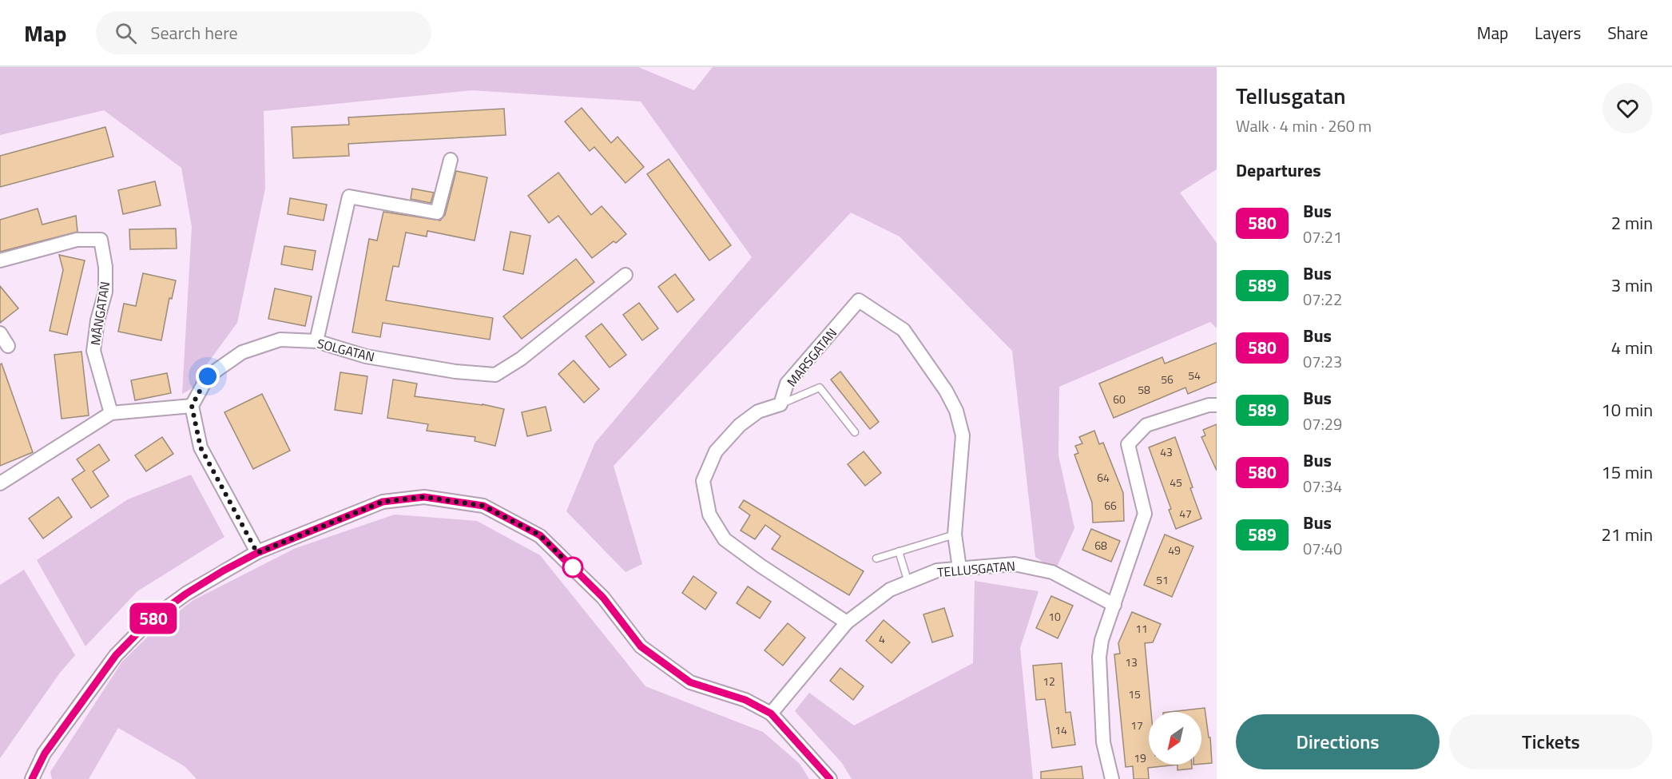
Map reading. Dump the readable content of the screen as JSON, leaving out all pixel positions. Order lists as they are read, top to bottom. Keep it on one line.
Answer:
{"streets":{"street":["MÅNGATAN","SOLGATAN","MARSGATAN","TELLUSGATAN"]},"crossings":[["MARSGATAN","TELLUSGATAN"]],"lines":["bus line 580"],"house_numbers":["54","56","58","60","43","64","45","66","47","68","49","51","10","11","4","13","12","15","17","14","19"],"north":"bottom left","page":{"header":"Map","search":"Search here","nav":["Map","Layers","Share"],"on_map":"580","heading":[["Tellusgatan","Walk · 4 min · 260 m"],"Departures"],"list":[{"mark":"580","name":"Bus","note":"07:21","value":"2 min"},{"mark":"589","name":"Bus","note":"07:22","value":"3 min"},{"mark":"580","name":"Bus","note":"07:23","value":"4 min"},{"mark":"589","name":"Bus","note":"07:29","value":"10 min"},{"mark":"580","name":"Bus","note":"07:34","value":"15 min"},{"mark":"589","name":"Bus","note":"07:40","value":"21 min"}],"buttons":["Directions","Tickets"]}}
